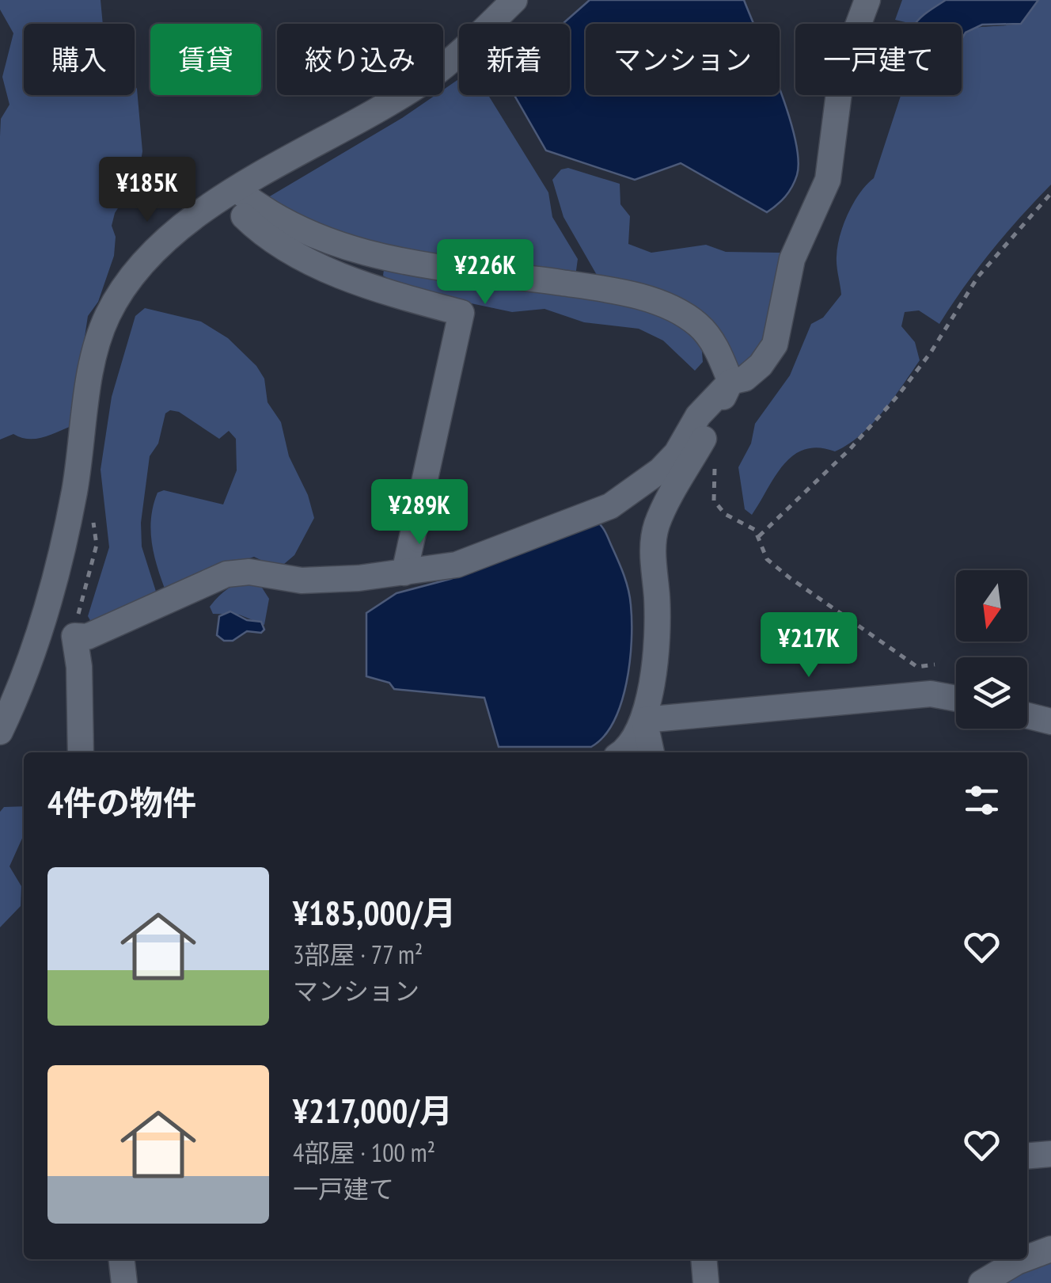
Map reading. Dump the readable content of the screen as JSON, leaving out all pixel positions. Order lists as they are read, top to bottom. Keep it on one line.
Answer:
{"north":"bottom","page":{"chip":["購入","賃貸","絞り込み","新着","マンション","一戸建て"],"price":["¥185K","¥226K","¥289K","¥217K"],"heading":"4件の物件","list":[{"name":"¥185,000/月","note":"3部屋 · 77 m² · マンション"},{"name":"¥217,000/月","note":"4部屋 · 100 m² · 一戸建て"}]}}
